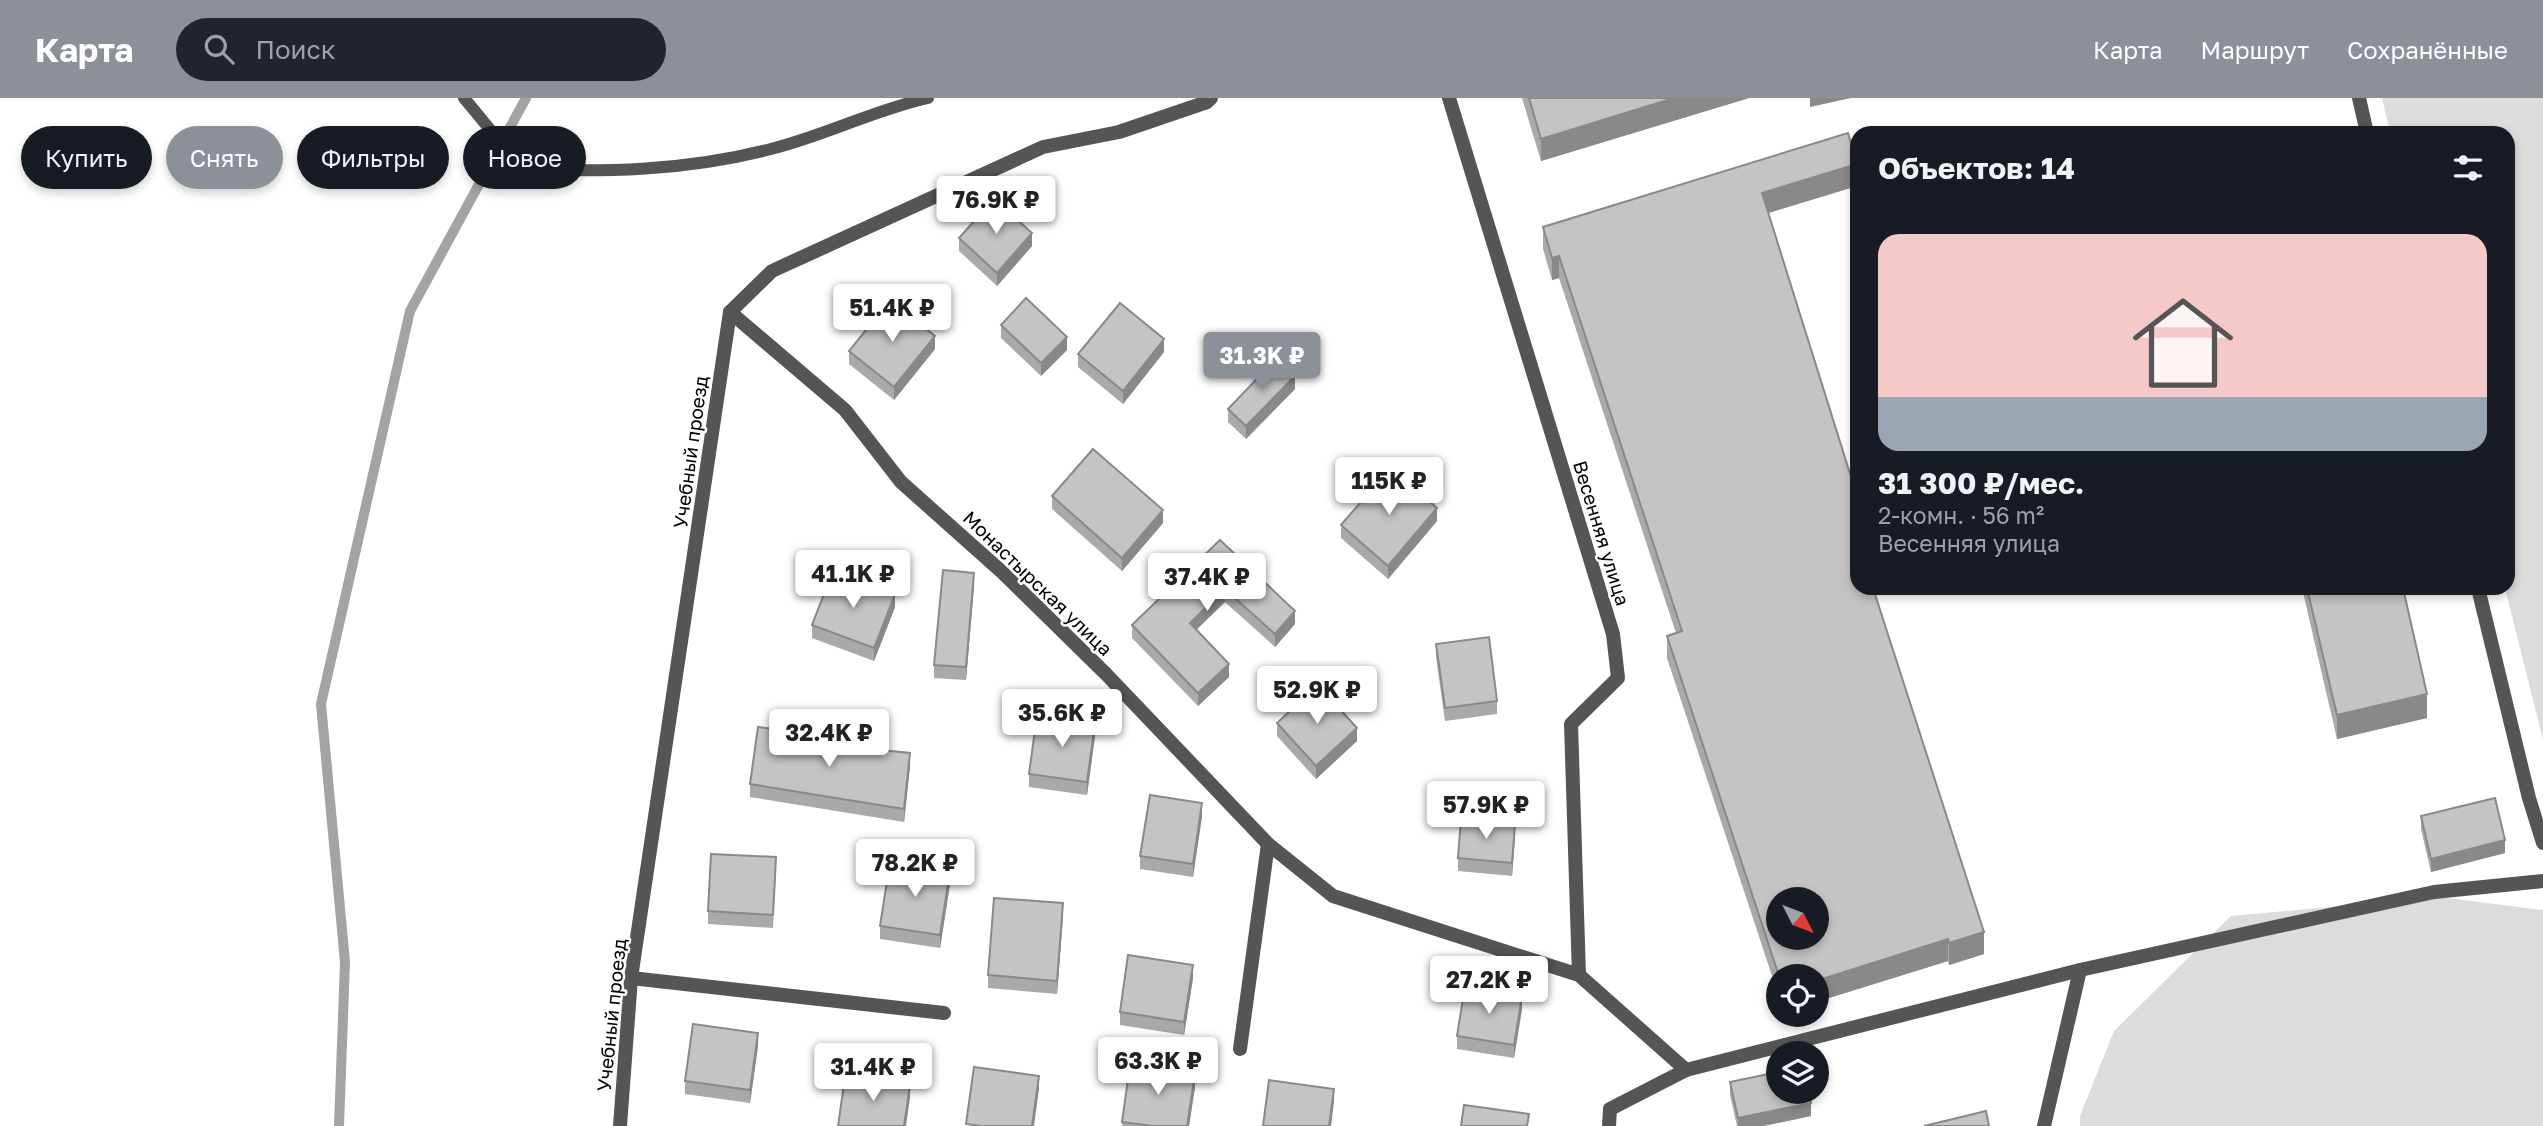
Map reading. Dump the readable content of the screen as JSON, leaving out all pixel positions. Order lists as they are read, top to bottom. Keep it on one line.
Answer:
{"streets":{"street":["Учебный проезд","Весенняя улица","Монастырская улица"]},"crossings":[["Учебный проезд","Монастырская улица"],["Весенняя улица","Монастырская улица"]],"north":"bottom right","page":{"header":"Карта","search":"Поиск","nav":["Карта","Маршрут","Сохранённые"],"chip":["Купить","Снять","Фильтры","Новое"],"heading":"Объектов: 14","price":["76.9K ₽","51.4K ₽","31.3K ₽","115K ₽","41.1K ₽","37.4K ₽","52.9K ₽","35.6K ₽","32.4K ₽","57.9K ₽","78.2K ₽","27.2K ₽","63.3K ₽","31.4K ₽"],"list":[{"name":"31 300 ₽/мес.","note":"2-комн. · 56 m² · Весенняя улица"}]}}
